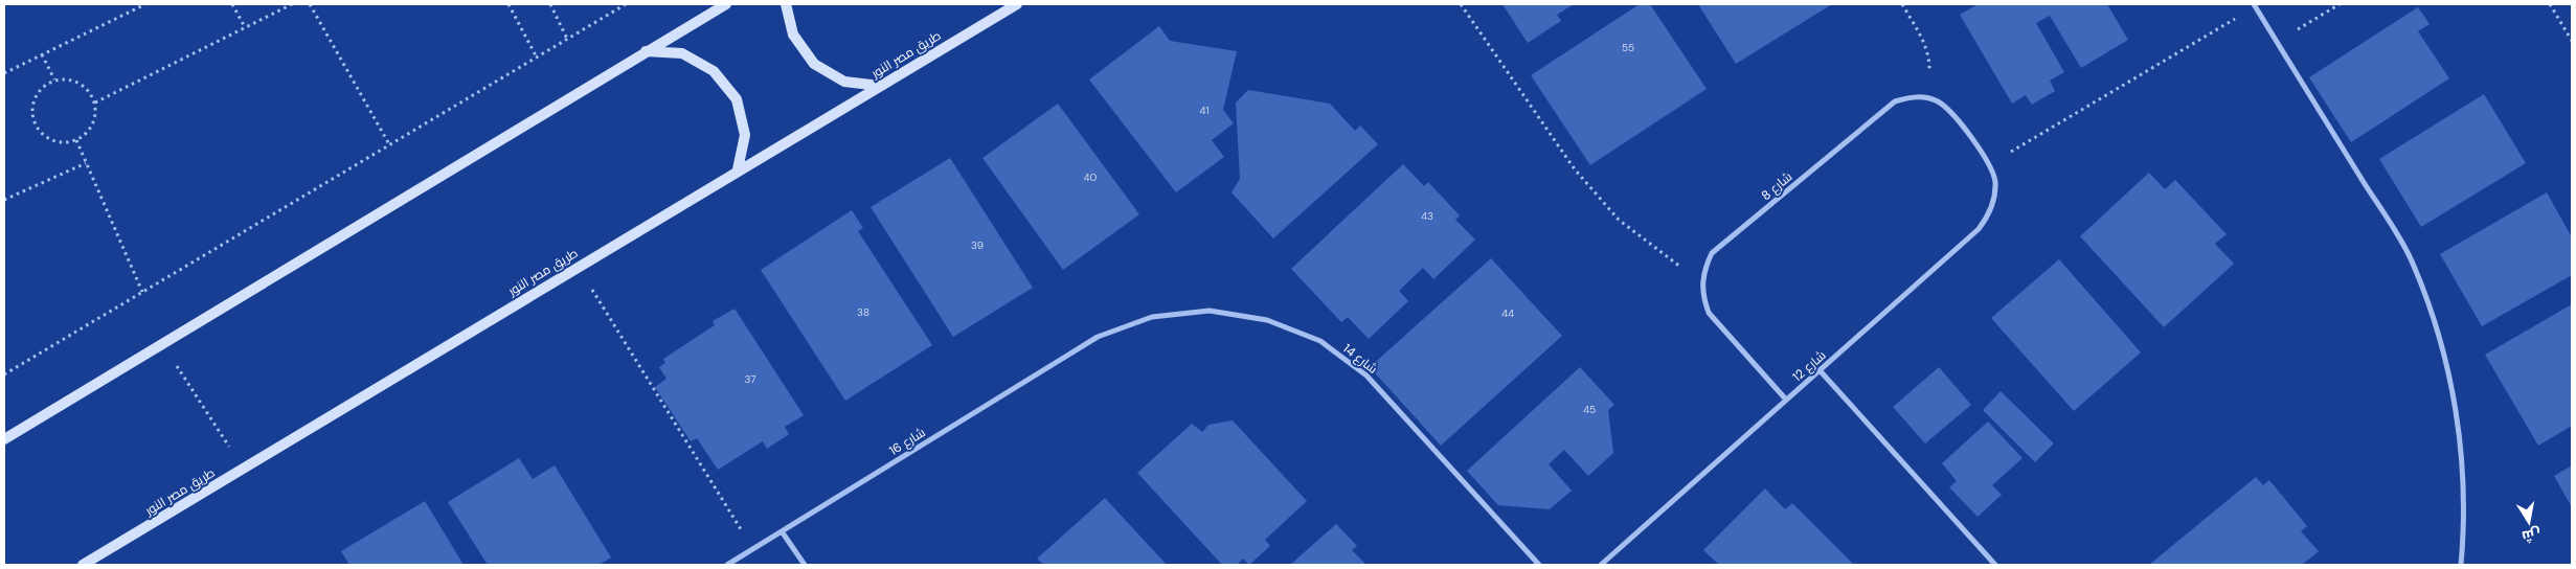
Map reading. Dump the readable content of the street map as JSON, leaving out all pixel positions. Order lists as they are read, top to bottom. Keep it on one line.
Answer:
{"streets":{"street":["طريق مصر النور","شارع 8","شارع 14","شارع 12","شارع 16"]},"crossings":[["شارع 14","شارع 16"]],"house_numbers":["55","41","40","43","39","38","44","37","45"],"north":"bottom"}
